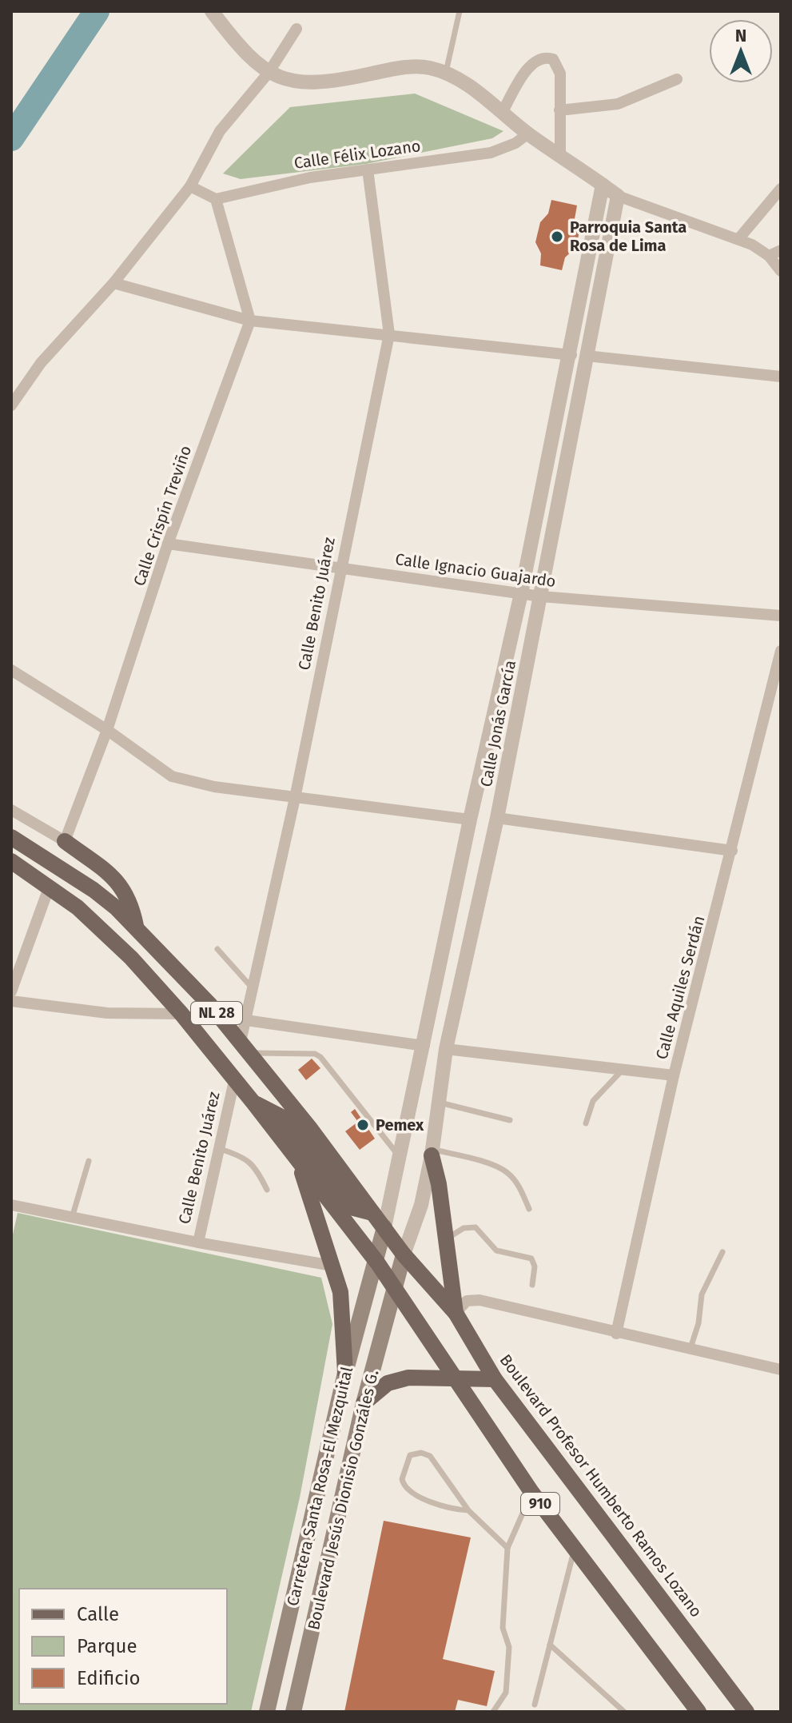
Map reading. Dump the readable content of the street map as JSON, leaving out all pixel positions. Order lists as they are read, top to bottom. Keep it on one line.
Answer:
{"streets":{"main road":["NL 28","Boulevard Profesor Humberto Ramos Lozano","Carretera Santa Rosa-El Mezquital","Boulevard Jesús Dionisio Gonzáles G.","910"],"street":["Calle Félix Lozano","Calle Crispín Treviño","Calle Ignacio Guajardo","Calle Benito Juárez","Calle Jonás García","Calle Aquiles Serdán"]},"crossings":[["Calle Félix Lozano","Calle Benito Juárez"],["Calle Crispín Treviño","Calle Ignacio Guajardo"],["Calle Ignacio Guajardo","Calle Benito Juárez"],["Calle Ignacio Guajardo","Calle Jonás García"],["Calle Benito Juárez","NL 28"],["Calle Benito Juárez","Boulevard Profesor Humberto Ramos Lozano"],["Calle Jonás García","Boulevard Profesor Humberto Ramos Lozano"],["Calle Jonás García","Carretera Santa Rosa-El Mezquital"],["Calle Jonás García","Boulevard Jesús Dionisio Gonzáles G."],["NL 28","Carretera Santa Rosa-El Mezquital"],["NL 28","Boulevard Jesús Dionisio Gonzáles G."],["NL 28","910"],["Boulevard Profesor Humberto Ramos Lozano","Carretera Santa Rosa-El Mezquital"],["Boulevard Profesor Humberto Ramos Lozano","Boulevard Jesús Dionisio Gonzáles G."],["Boulevard Jesús Dionisio Gonzáles G.","910"]],"places":["Parroquia Santa Rosa de Lima","Pemex"],"legend":["Calle","Parque","Edificio"],"north":"top"}
